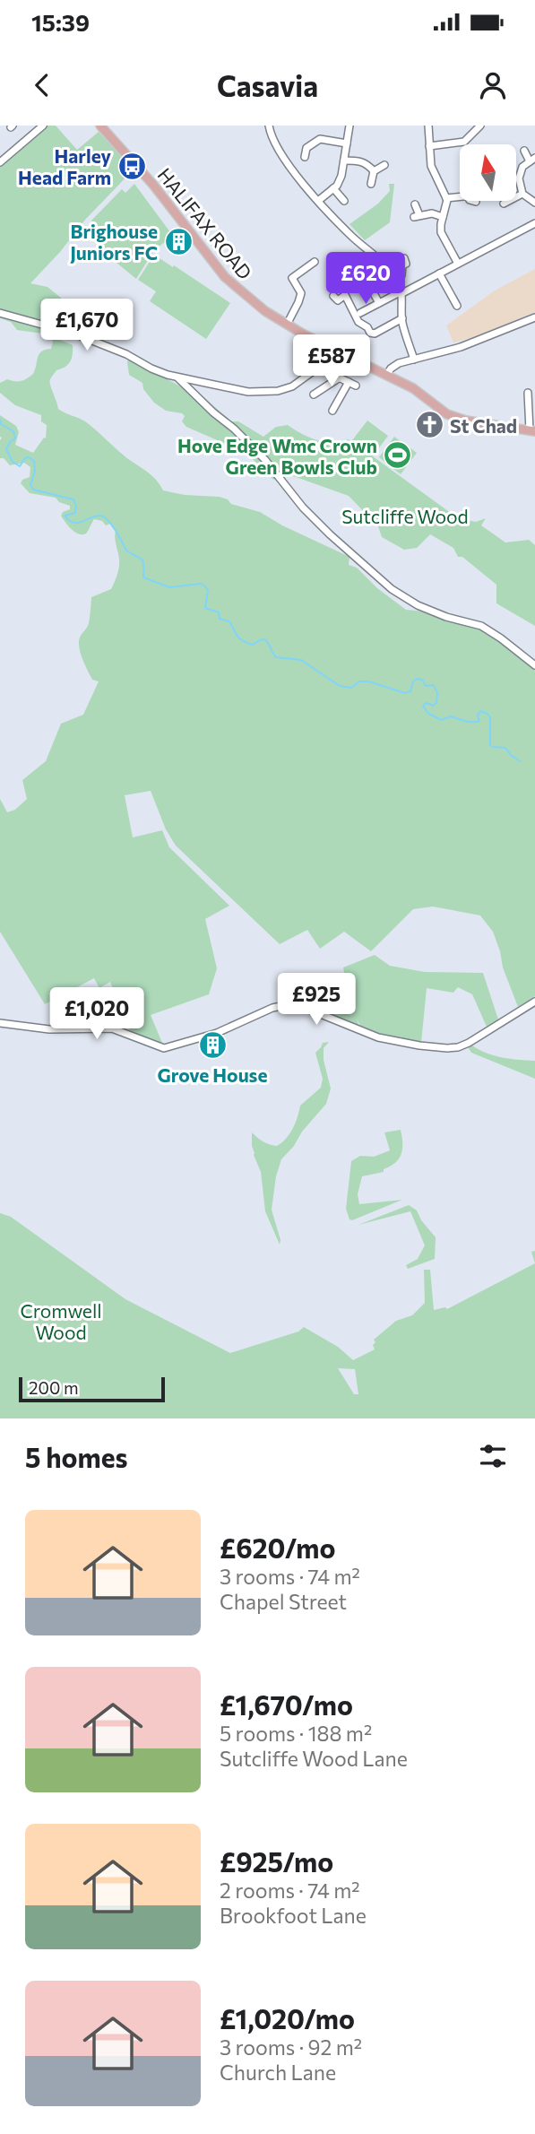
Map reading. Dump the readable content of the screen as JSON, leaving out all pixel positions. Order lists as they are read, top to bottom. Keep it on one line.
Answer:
{"streets":{"main road":["HALIFAX ROAD"]},"parks":["Sutcliffe Wood","Cromwell Wood"],"places":{"bus stop":["Harley Head Farm"],"building":["Brighouse Juniors FC","Grove House"],"church":["St Chad"],"sports":["Hove Edge Wmc Crown Green Bowls Club"]},"scale_bar":"200 m","north":"top","page":{"status":"15:39","header":"Casavia","price":["£620","£1,670","£587","£925","£1,020"],"scale":"200 m","heading":"5 homes","list":[{"name":"£620/mo","note":"3 rooms · 74 m² · Chapel Street"},{"name":"£1,670/mo","note":"5 rooms · 188 m² · Sutcliffe Wood Lane"},{"name":"£925/mo","note":"2 rooms · 74 m² · Brookfoot Lane"},{"name":"£1,020/mo","note":"3 rooms · 92 m² · Church Lane"}]}}
